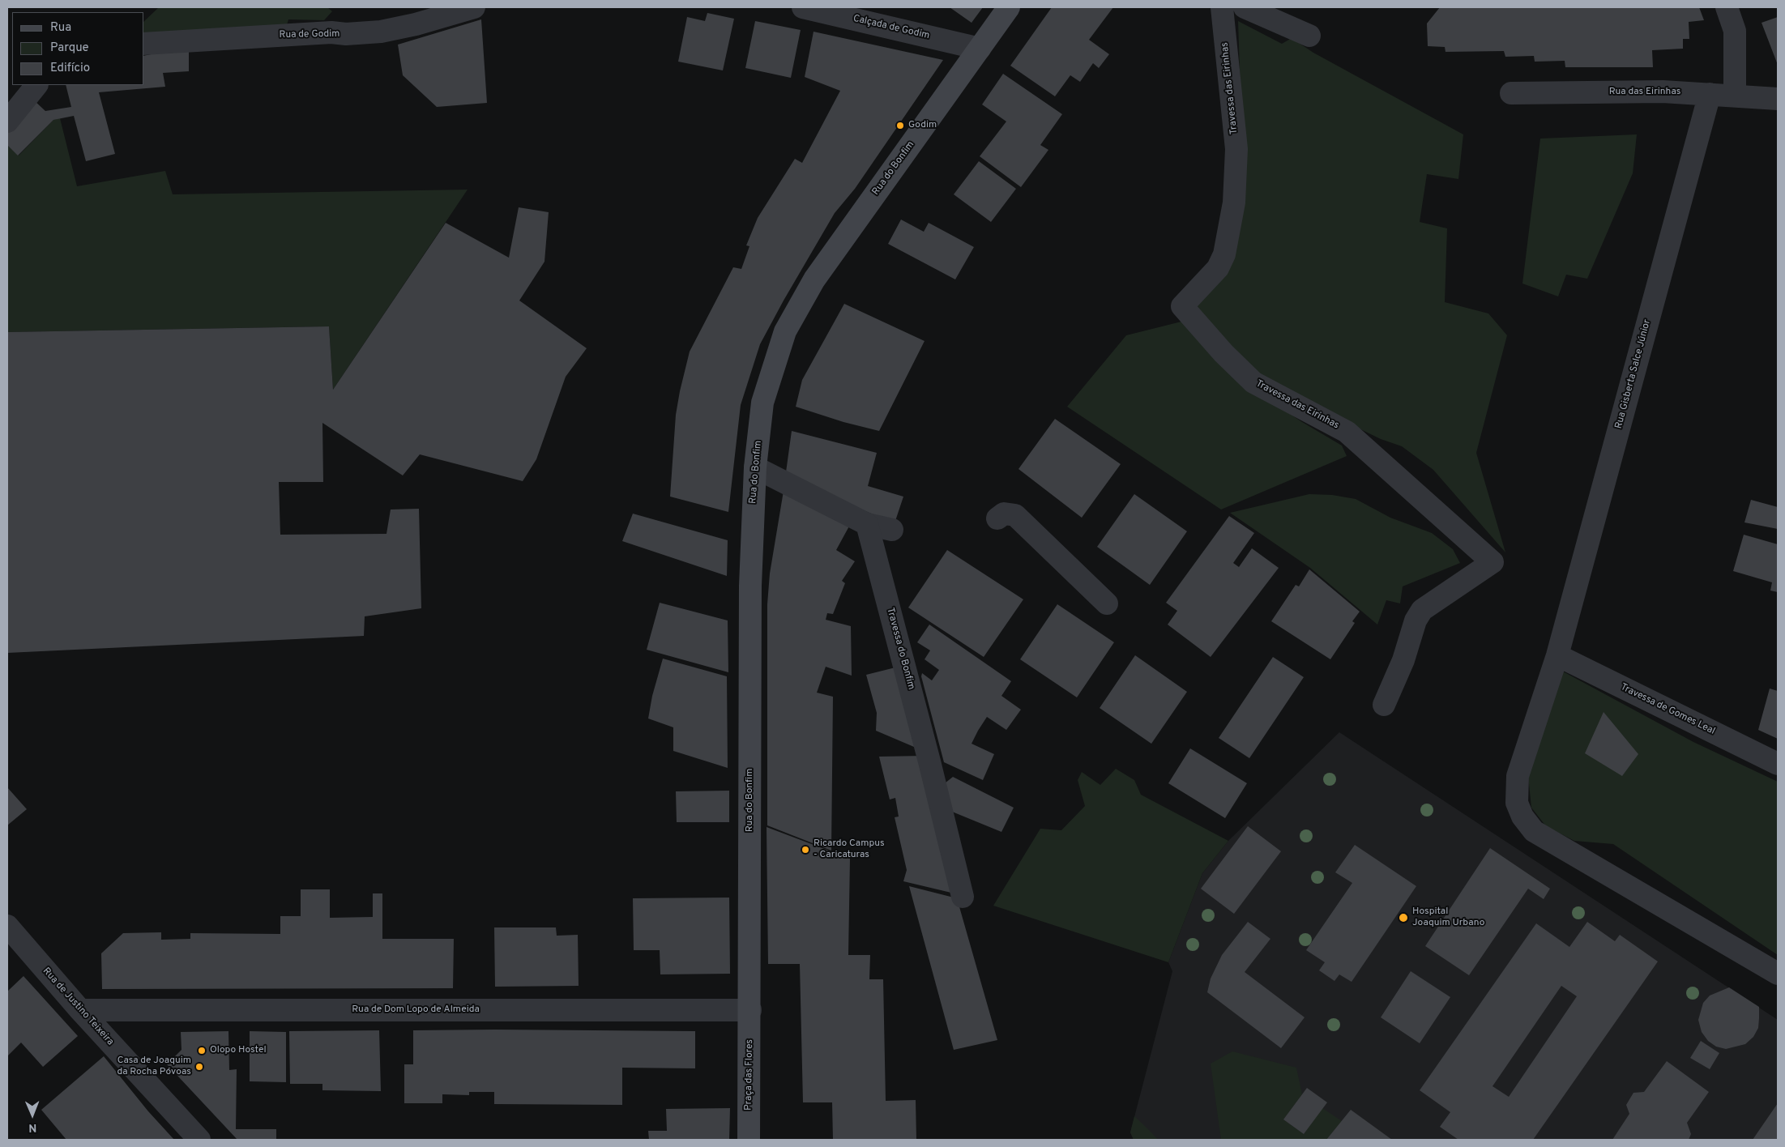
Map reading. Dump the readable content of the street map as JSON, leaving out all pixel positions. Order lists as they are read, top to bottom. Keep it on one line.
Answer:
{"streets":{"main road":["Rua do Bonfim","Praça das Flores"],"street":["Calçada de Godim","Rua de Godim","Travessa das Eirinhas","Rua das Eirinhas","Rua Gisberta Salce Júnior","Travessa do Bonfim","Travessa de Gomes Leal","Rua de Justino Teixeira","Rua de Dom Lopo de Almeida"]},"crossings":[["Calçada de Godim","Rua do Bonfim"],["Rua das Eirinhas","Rua Gisberta Salce Júnior"],["Rua do Bonfim","Rua de Dom Lopo de Almeida"],["Rua do Bonfim","Praça das Flores"],["Rua Gisberta Salce Júnior","Travessa de Gomes Leal"],["Rua de Justino Teixeira","Rua de Dom Lopo de Almeida"],["Rua de Dom Lopo de Almeida","Praça das Flores"]],"places":["Godim","Ricardo Campus - Caricaturas","Hospital Joaquim Urbano","Olopo Hostel","Casa de Joaquim da Rocha Póvoas"],"legend":["Rua","Parque","Edifício"],"north":"bottom"}
